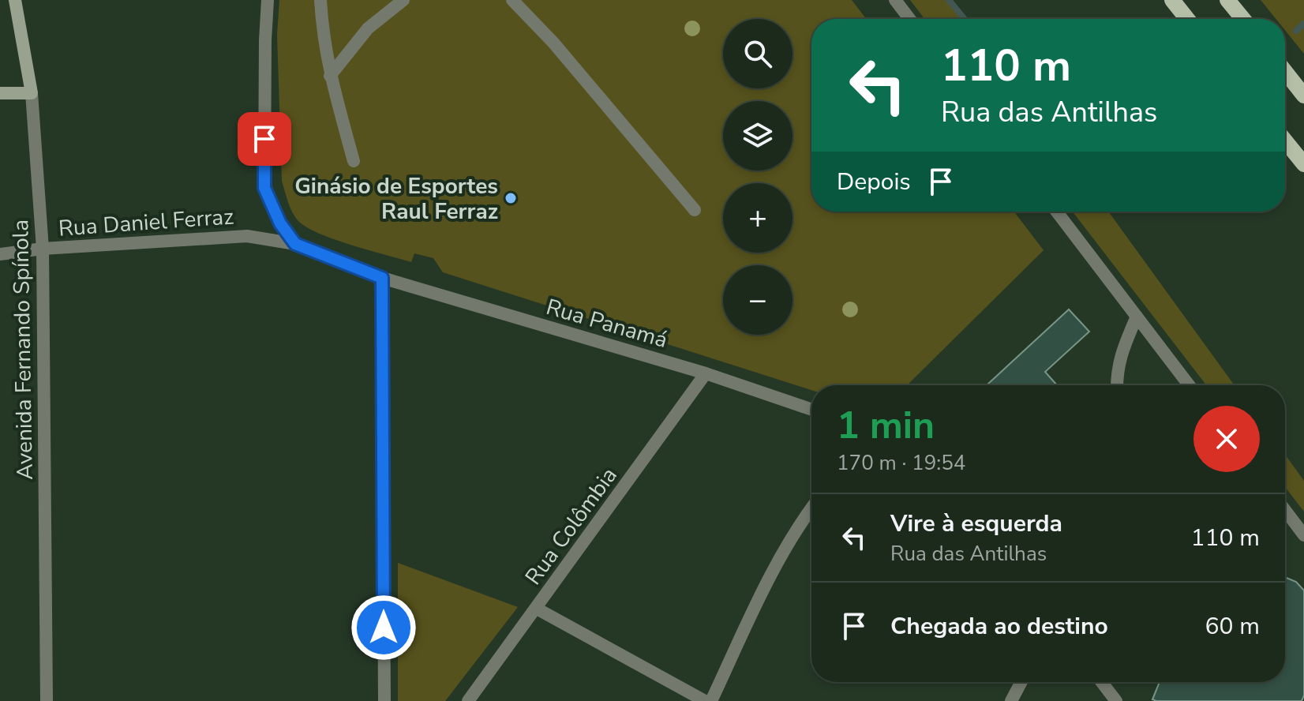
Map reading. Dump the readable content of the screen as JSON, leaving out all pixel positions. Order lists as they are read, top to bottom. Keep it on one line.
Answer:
{"streets":{"main road":["Avenida Fernando Spínola"],"street":["Rua Daniel Ferraz","Rua Panamá","Rua Colômbia"]},"crossings":[["Rua Daniel Ferraz","Rua Panamá"],["Rua Daniel Ferraz","Avenida Fernando Spínola"],["Rua Panamá","Rua Colômbia"]],"places":["Ginásio de Esportes Raul Ferraz"],"page":{"map_buttons":["+","−"],"turn":["110 m","Rua das Antilhas"],"then":"Depois","heading":["1 min","170 m · 19:54"],"list":[{"name":"Vire à esquerda","note":"Rua das Antilhas","value":"110 m"},{"name":"Chegada ao destino","value":"60 m"}]}}
